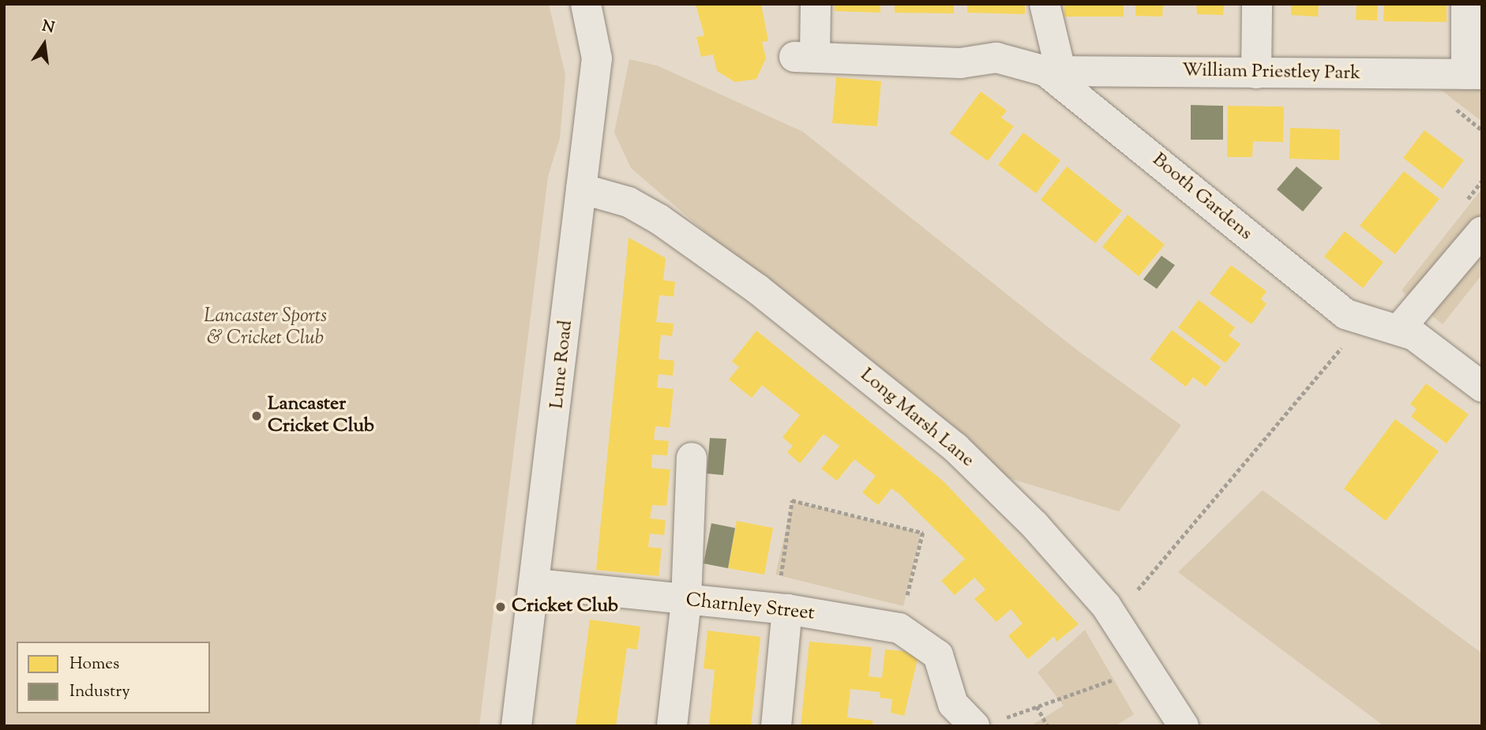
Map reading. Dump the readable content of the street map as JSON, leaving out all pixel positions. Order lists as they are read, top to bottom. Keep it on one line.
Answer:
{"streets":{"street":["William Priestley Park","Booth Gardens","Lune Road","Long Marsh Lane","Charnley Street"]},"crossings":[["William Priestley Park","Booth Gardens"],["Lune Road","Long Marsh Lane"],["Lune Road","Charnley Street"]],"parks":["Lancaster Sports & Cricket Club"],"places":["Lancaster Cricket Club","Cricket Club"],"legend":["Homes","Industry"],"north":"top"}
